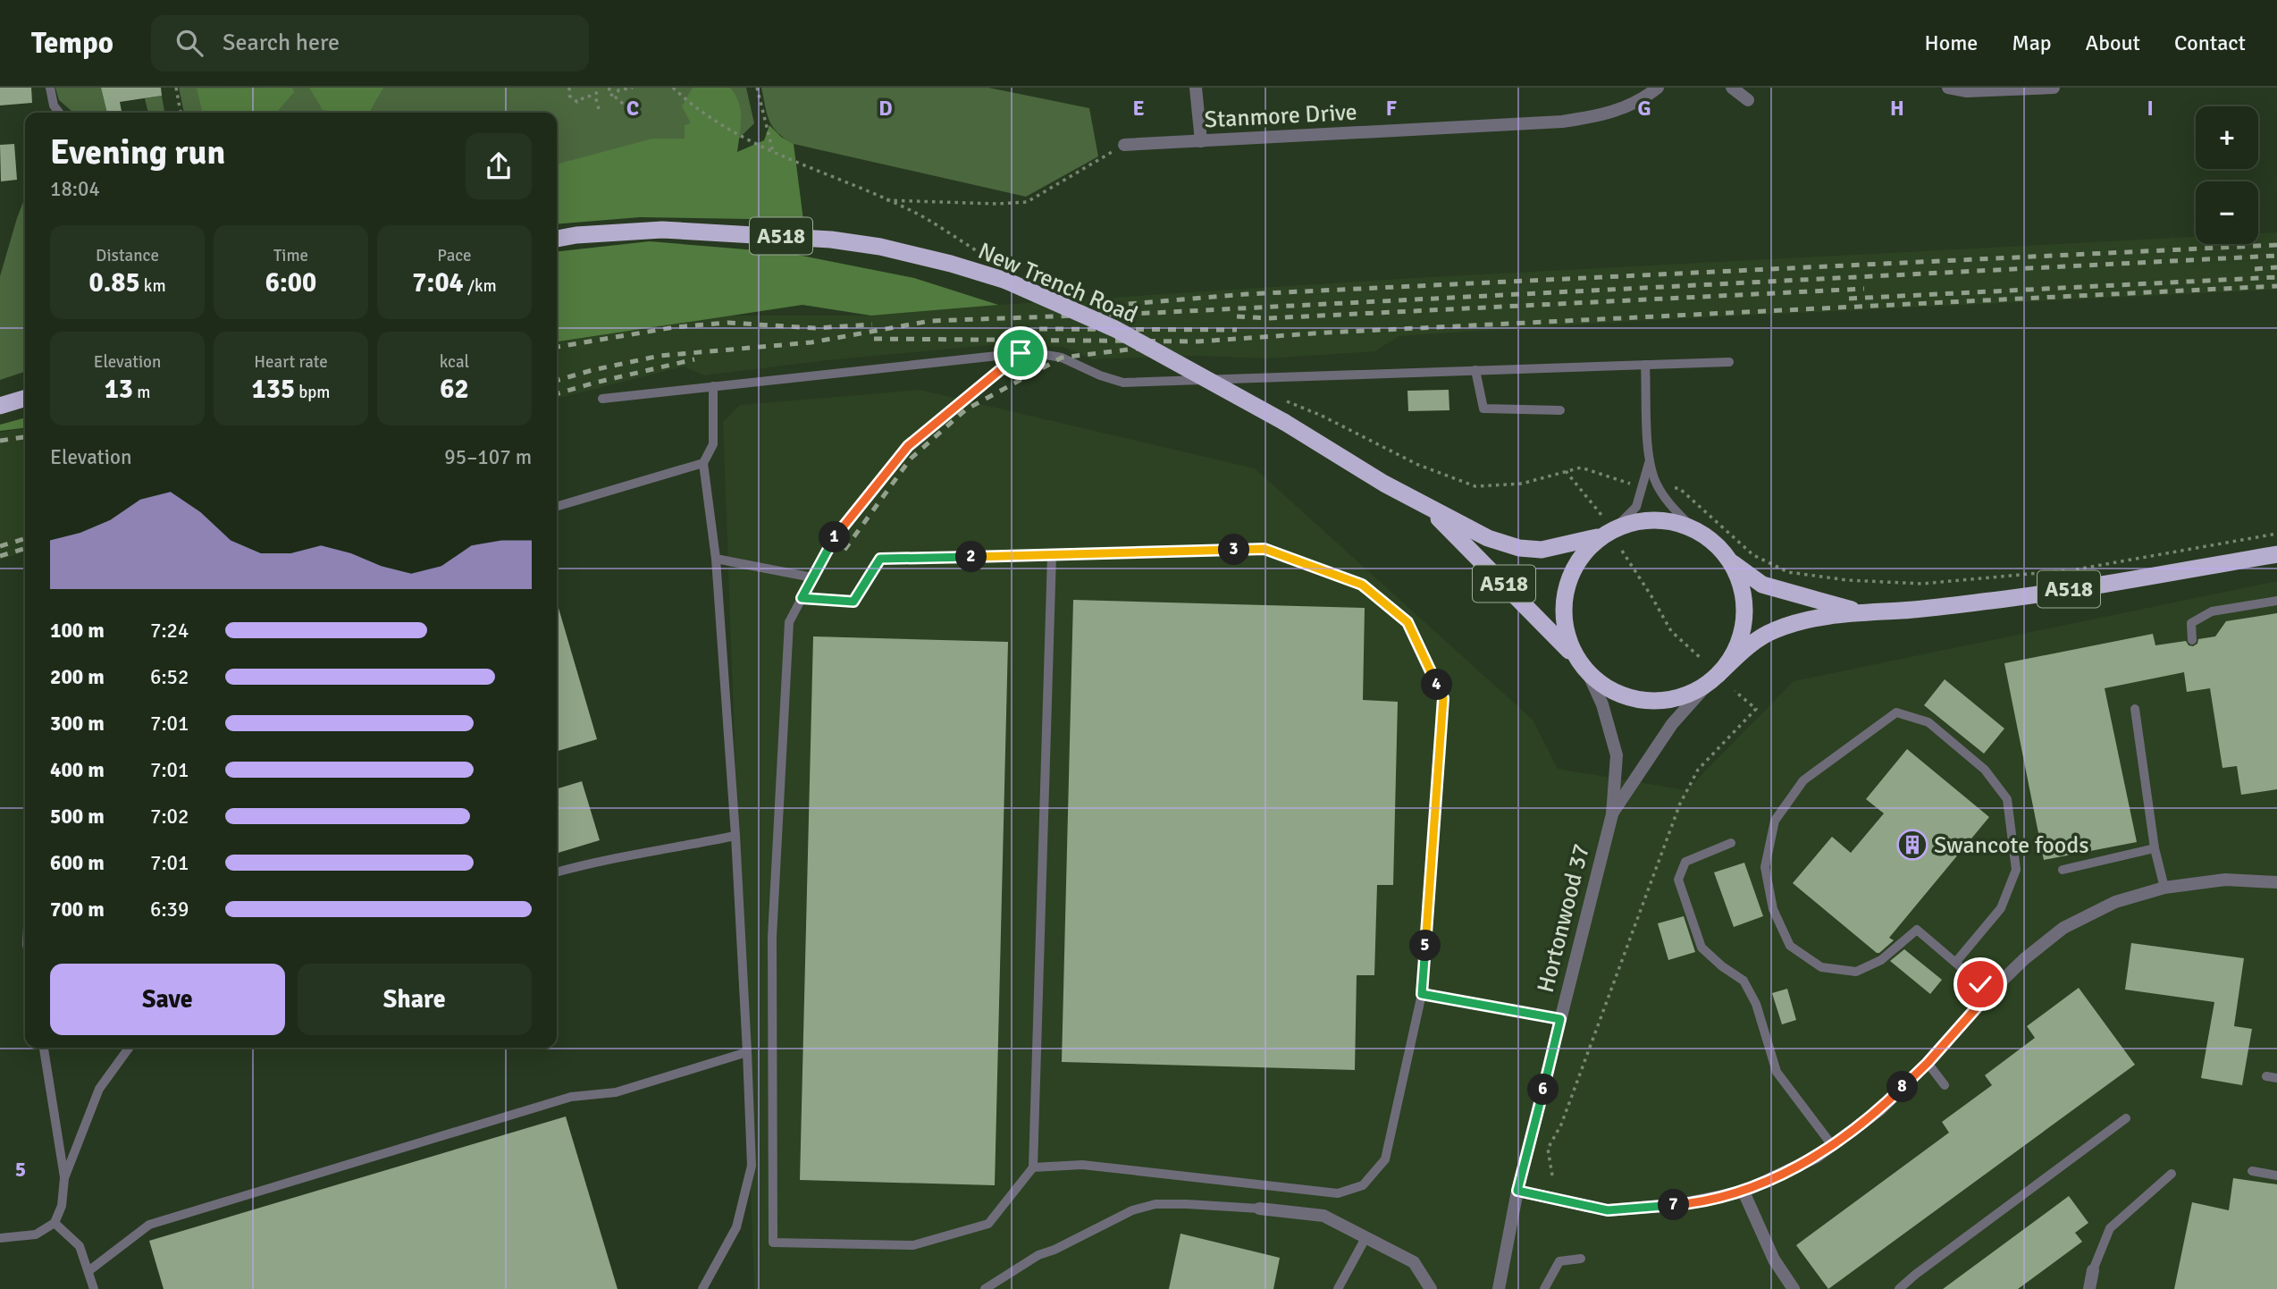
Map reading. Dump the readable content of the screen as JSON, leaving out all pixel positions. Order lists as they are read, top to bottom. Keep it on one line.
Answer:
{"streets":{"highway":["A518","New Trench Road"],"street":["Stanmore Drive","Hortonwood 37"]},"crossings":[["A518","New Trench Road"],["A518","Hortonwood 37"],["New Trench Road","Hortonwood 37"]],"places":{"building":["Swancote foods"]},"page":{"header":"Tempo","search":"Search here","nav":["Home","Map","About","Contact"],"map_buttons":["+","−"],"heading":["Evening run","18:04"],"stats":[["Distance","0.85 km"],["Time","6:00"],["Pace","7:04 /km"],["Elevation","13 m"],["Heart rate","135 bpm"],["kcal","62"]],"chart":["Elevation","95–107 m"],"pins":["1","3","2","4","5","8","6","7"],"list":[{"name":"100 m","note":"7:24"},{"name":"200 m","note":"6:52"},{"name":"300 m","note":"7:01"},{"name":"400 m","note":"7:01"},{"name":"500 m","note":"7:02"},{"name":"600 m","note":"7:01"},{"name":"700 m","note":"6:39"}],"buttons":["Save","Share"]},"grid":{"columns":["C","D","E","F","G","H","I"],"rows":["5"]}}
